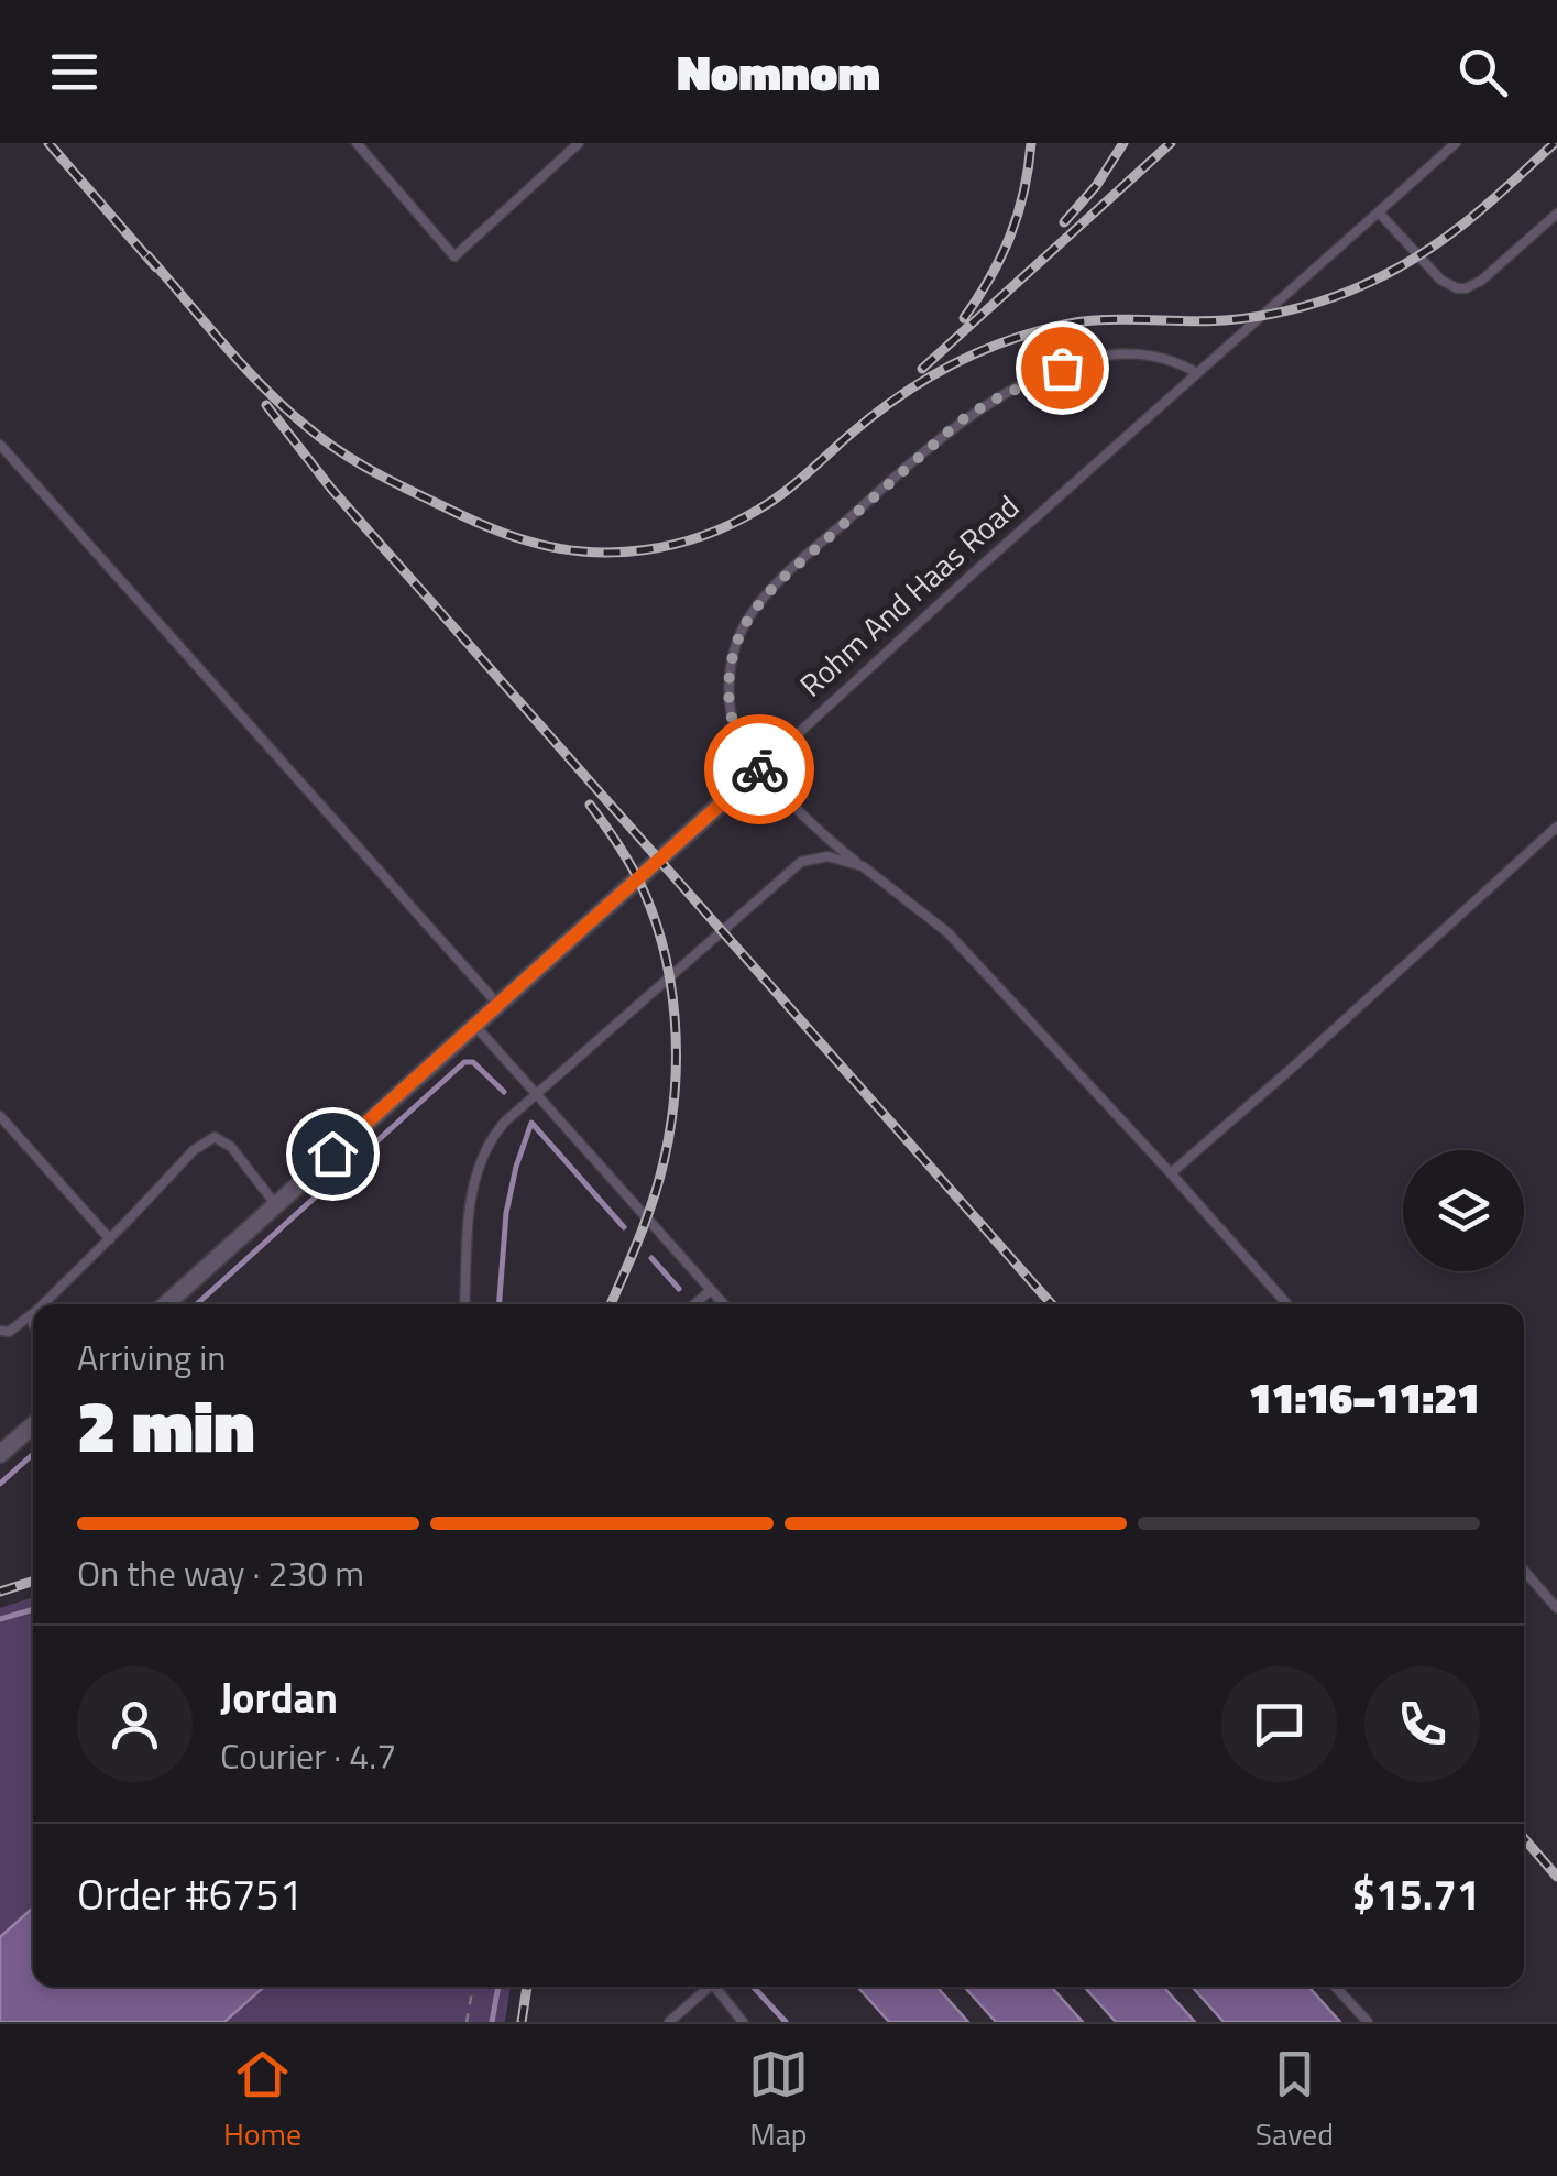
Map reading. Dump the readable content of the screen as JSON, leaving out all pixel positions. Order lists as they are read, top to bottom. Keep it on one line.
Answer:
{"streets":{"street":["Rohm And Haas Road"]},"page":{"header":"Nomnom","heading":["2 min","Arriving in","11:16–11:21"],"panel":["Jordan","Courier · 4.7","Order #6751","$15.71"],"bar":"On the way · 230 m","tabs":["Home","Map","Saved"]}}
